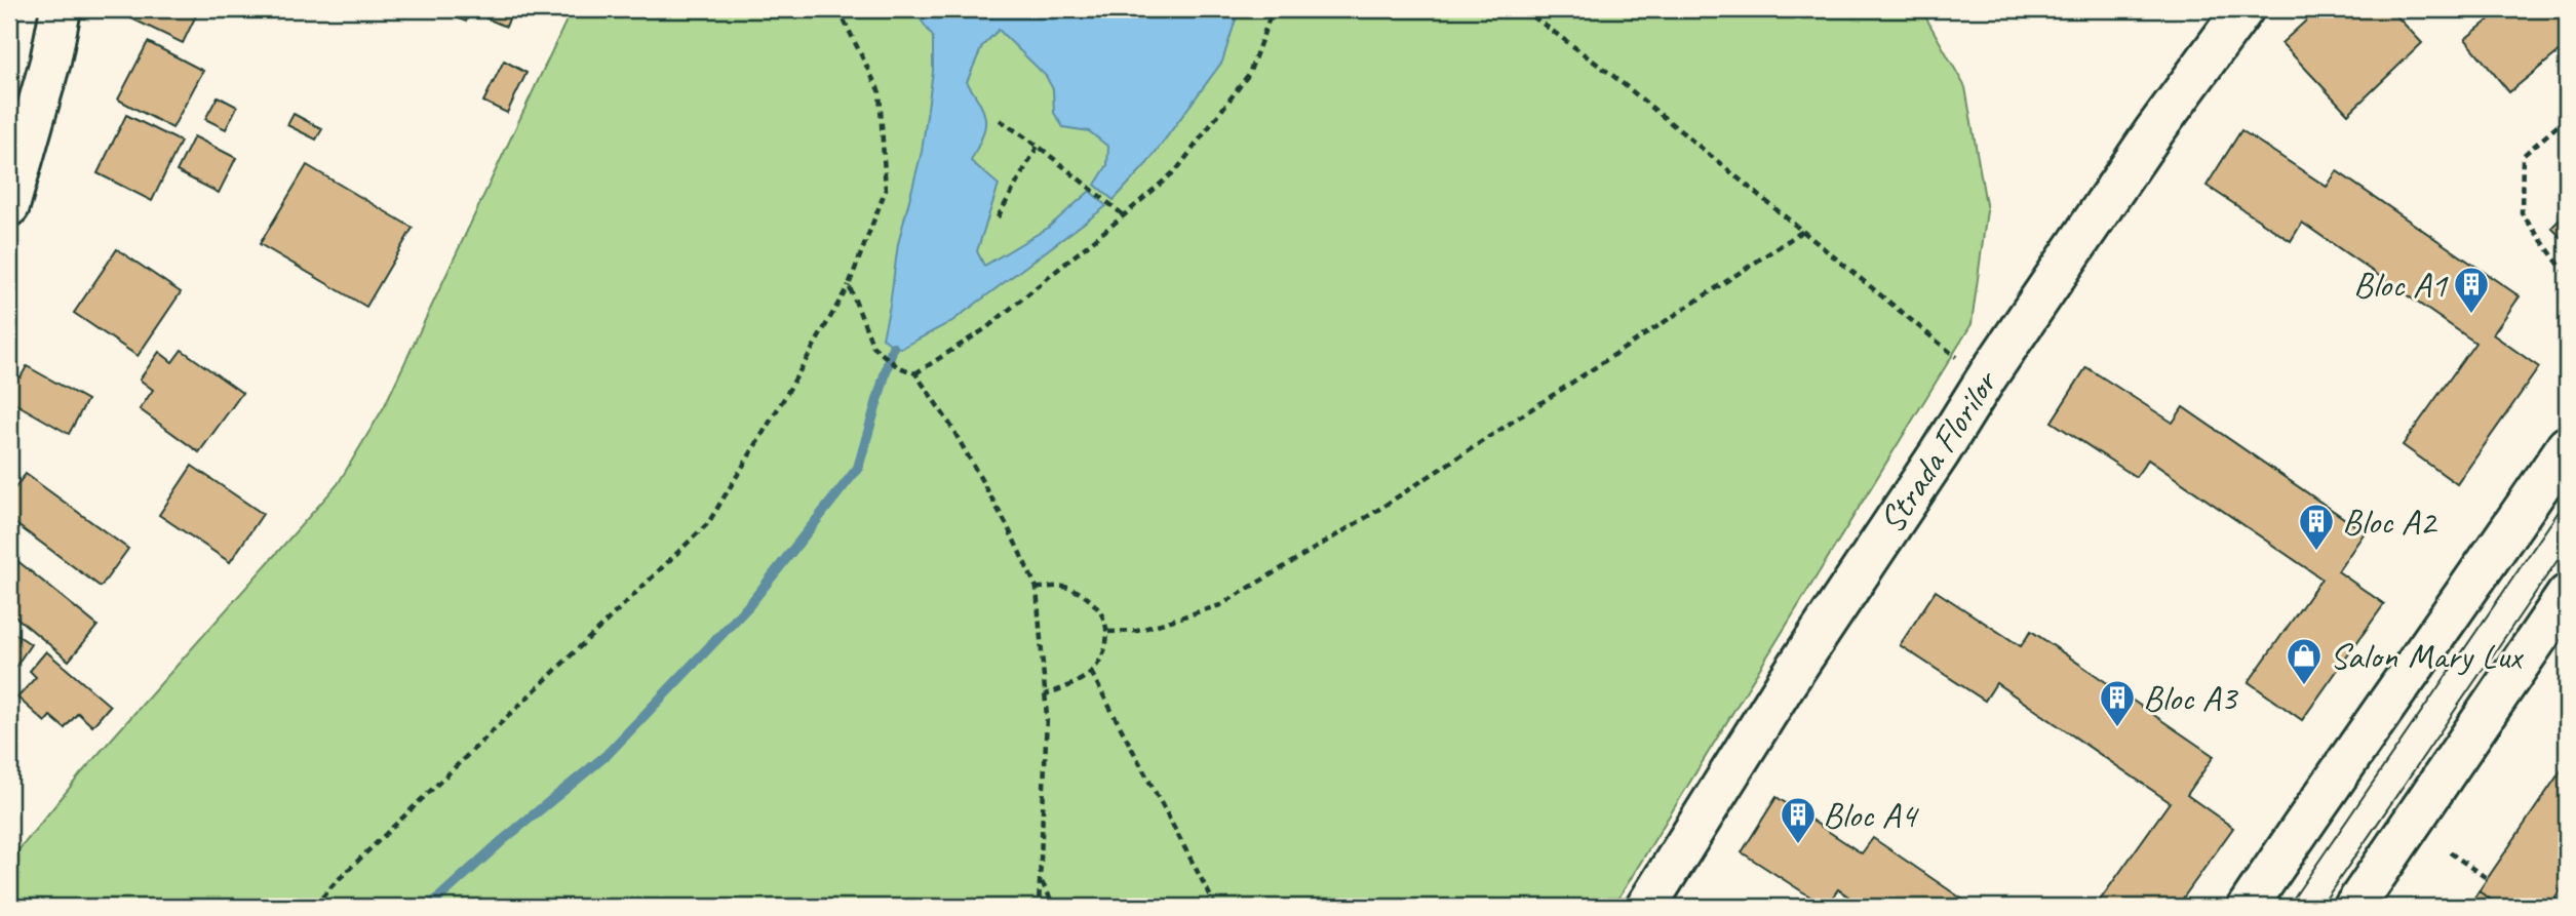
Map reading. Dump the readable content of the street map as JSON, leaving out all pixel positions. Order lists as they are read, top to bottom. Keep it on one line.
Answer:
{"streets":{"street":["Strada Florilor"]},"places":{"building":["Bloc A1","Bloc A2","Bloc A3","Bloc A4"],"shop":["Salon Mary Lux"]}}
